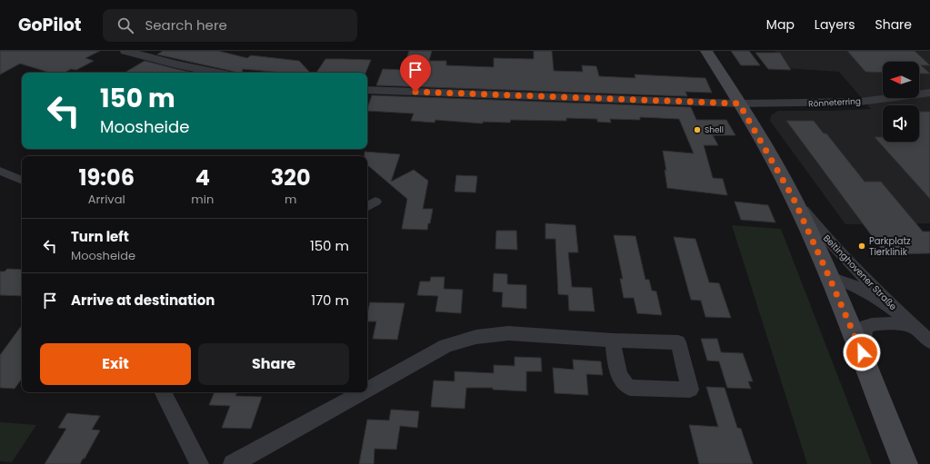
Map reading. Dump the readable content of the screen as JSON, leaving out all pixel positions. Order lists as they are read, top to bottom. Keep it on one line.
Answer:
{"streets":{"street":["Rönneterring","Beltinghovener Straße"]},"places":["Shell","Parkplatz Tierklinik"],"north":"left","page":{"header":"GoPilot","search":"Search here","nav":["Map","Layers","Share"],"turn":["150 m","Moosheide"],"eta":["19:06","Arrival","4","min","320","m"],"list":[{"name":"Turn left","note":"Moosheide","value":"150 m"},{"name":"Arrive at destination","value":"170 m"}],"buttons":["Exit","Share"]}}
